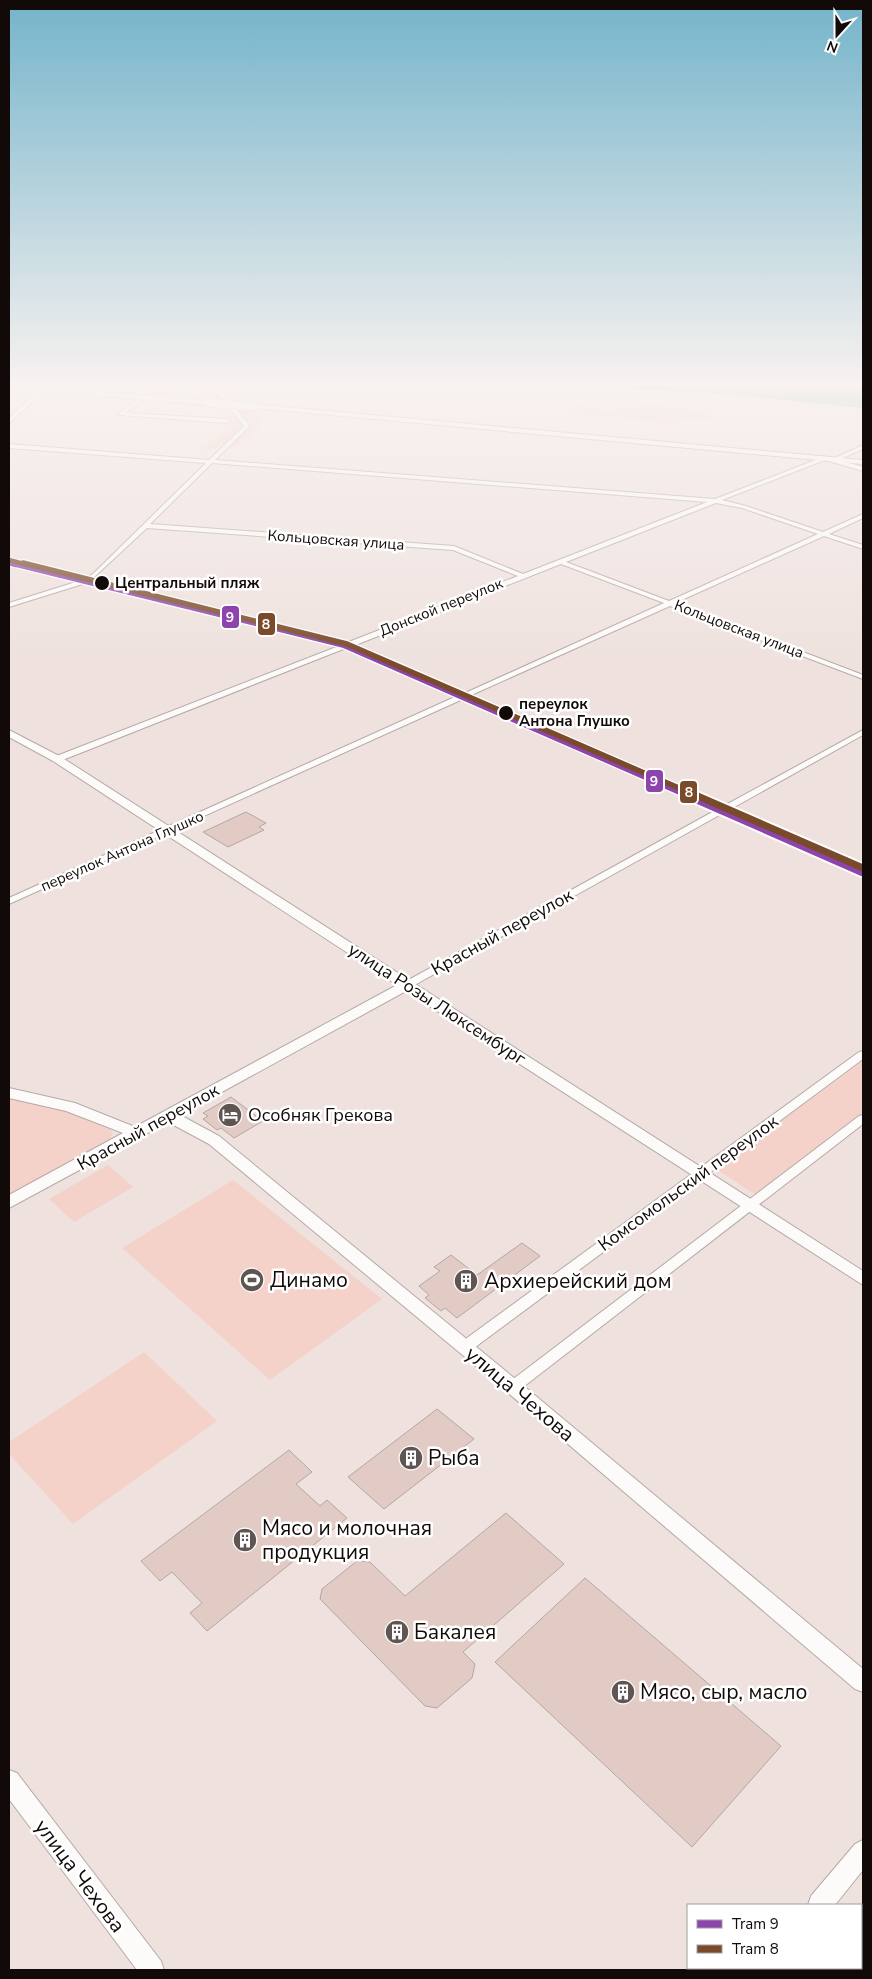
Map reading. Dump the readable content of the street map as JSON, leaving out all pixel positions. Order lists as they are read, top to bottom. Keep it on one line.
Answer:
{"streets":{"street":["Кольцовская улица","Донской переулок","переулок Антона Глушко","Красный переулок","улица Розы Люксембург","Комсомольский переулок","улица Чехова"]},"crossings":[["Кольцовская улица","Донской переулок"],["Кольцовская улица","переулок Антона Глушко"],["Донской переулок","улица Розы Люксембург"],["переулок Антона Глушко","улица Розы Люксембург"],["Красный переулок","улица Розы Люксембург"],["Красный переулок","улица Чехова"],["улица Розы Люксембург","Комсомольский переулок"],["Комсомольский переулок","улица Чехова"]],"places":{"other":["Центральный пляж","переулок Антона Глушко"],"hotel":["Особняк Грекова"],"sports":["Динамо"],"building":["Архиерейский дом","Рыба","Мясо и молочная продукция","Бакалея","Мясо, сыр, масло"]},"lines":["tram line 8","tram line 9"],"legend":["Tram 9","Tram 8"],"north":"bottom"}
